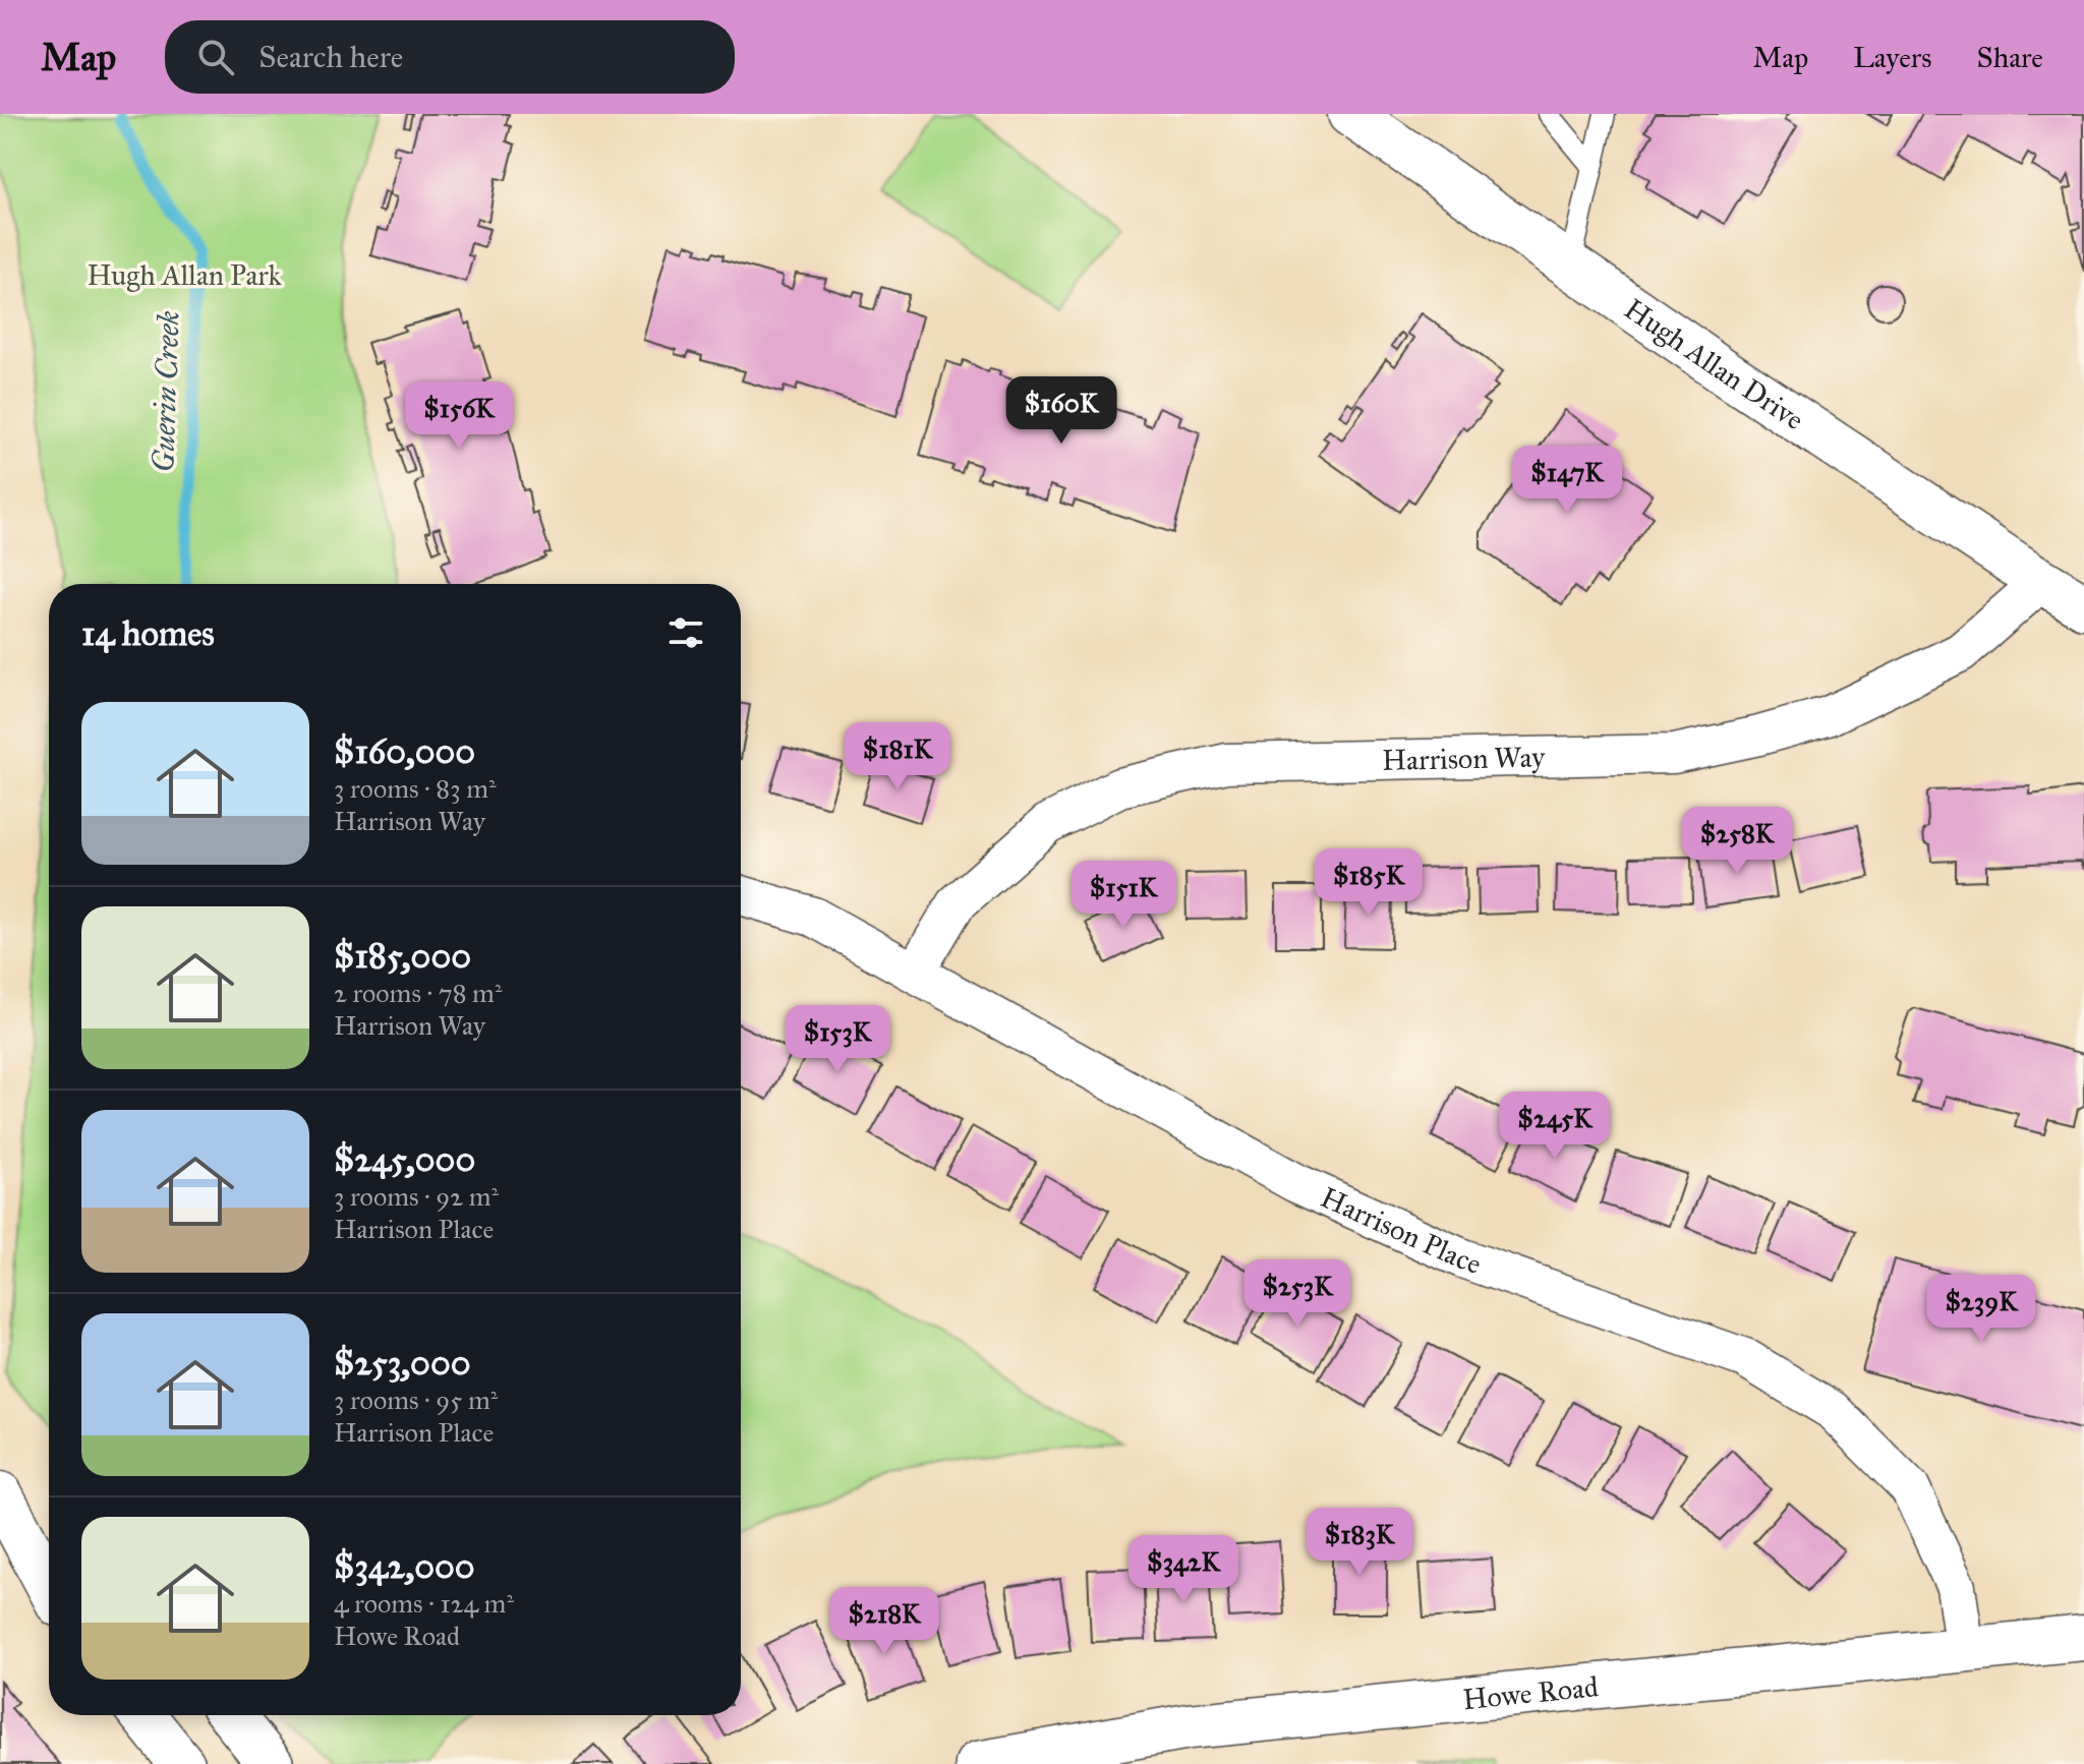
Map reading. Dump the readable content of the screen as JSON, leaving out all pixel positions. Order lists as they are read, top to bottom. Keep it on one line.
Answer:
{"streets":{"main road":["Hugh Allan Drive","Howe Road"],"street":["Harrison Way","Harrison Place"]},"crossings":[["Hugh Allan Drive","Harrison Way"],["Harrison Way","Harrison Place"],["Harrison Place","Howe Road"]],"water":["Guerin Creek"],"parks":["Hugh Allan Park"],"page":{"header":"Map","search":"Search here","nav":["Map","Layers","Share"],"price":["$160K","$156K","$147K","$181K","$258K","$185K","$151K","$153K","$245K","$253K","$239K","$183K","$342K","$218K"],"heading":"14 homes","list":[{"name":"$160,000","note":"3 rooms · 83 m² · Harrison Way"},{"name":"$185,000","note":"2 rooms · 78 m² · Harrison Way"},{"name":"$245,000","note":"3 rooms · 92 m² · Harrison Place"},{"name":"$253,000","note":"3 rooms · 95 m² · Harrison Place"},{"name":"$342,000","note":"4 rooms · 124 m² · Howe Road"}]}}
